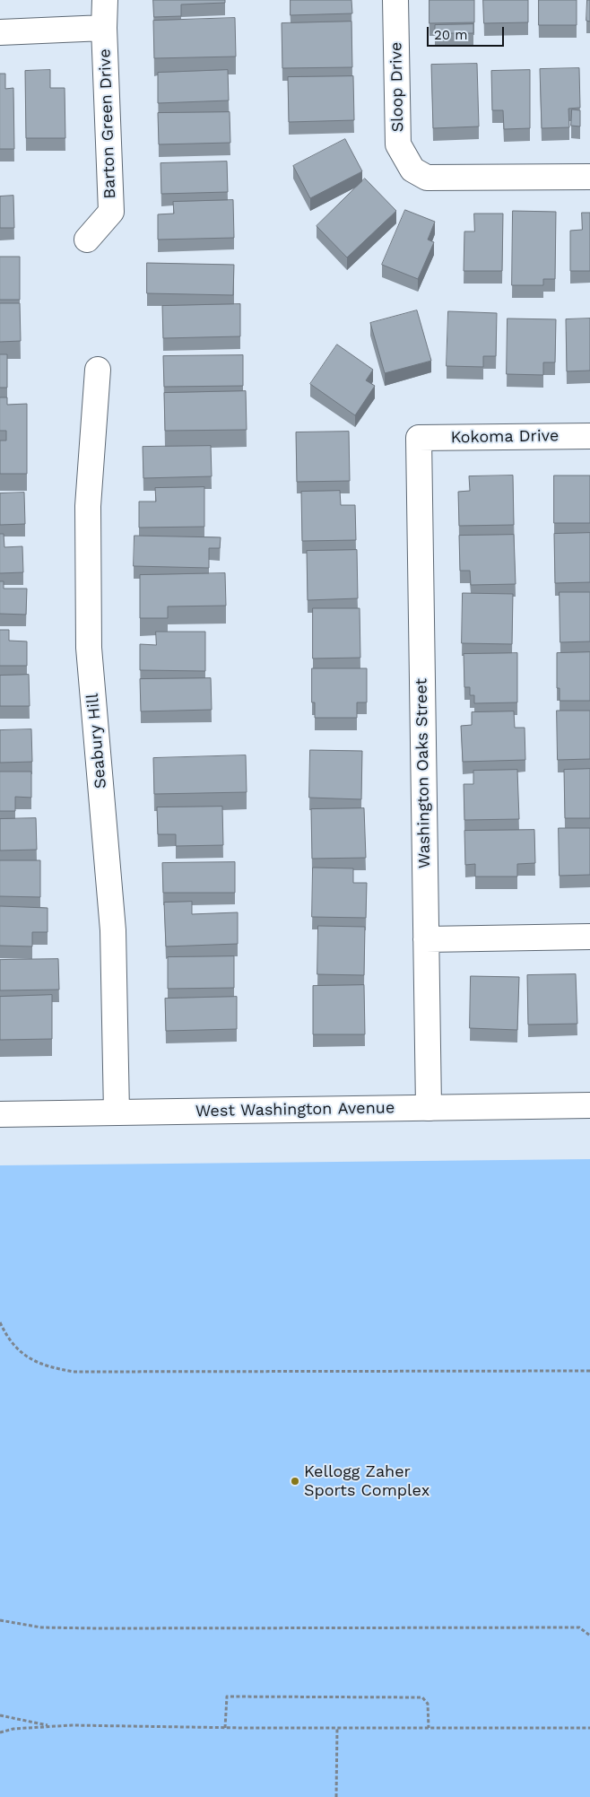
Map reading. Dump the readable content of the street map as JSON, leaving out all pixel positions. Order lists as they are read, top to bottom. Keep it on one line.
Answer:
{"streets":{"street":["Sloop Drive","Barton Green Drive","Kokoma Drive","Seabury Hill","Washington Oaks Street","West Washington Avenue"]},"crossings":[["Kokoma Drive","Washington Oaks Street"],["Seabury Hill","West Washington Avenue"],["Washington Oaks Street","West Washington Avenue"]],"places":["Kellogg Zaher Sports Complex"],"scale_bar":"20 m"}
